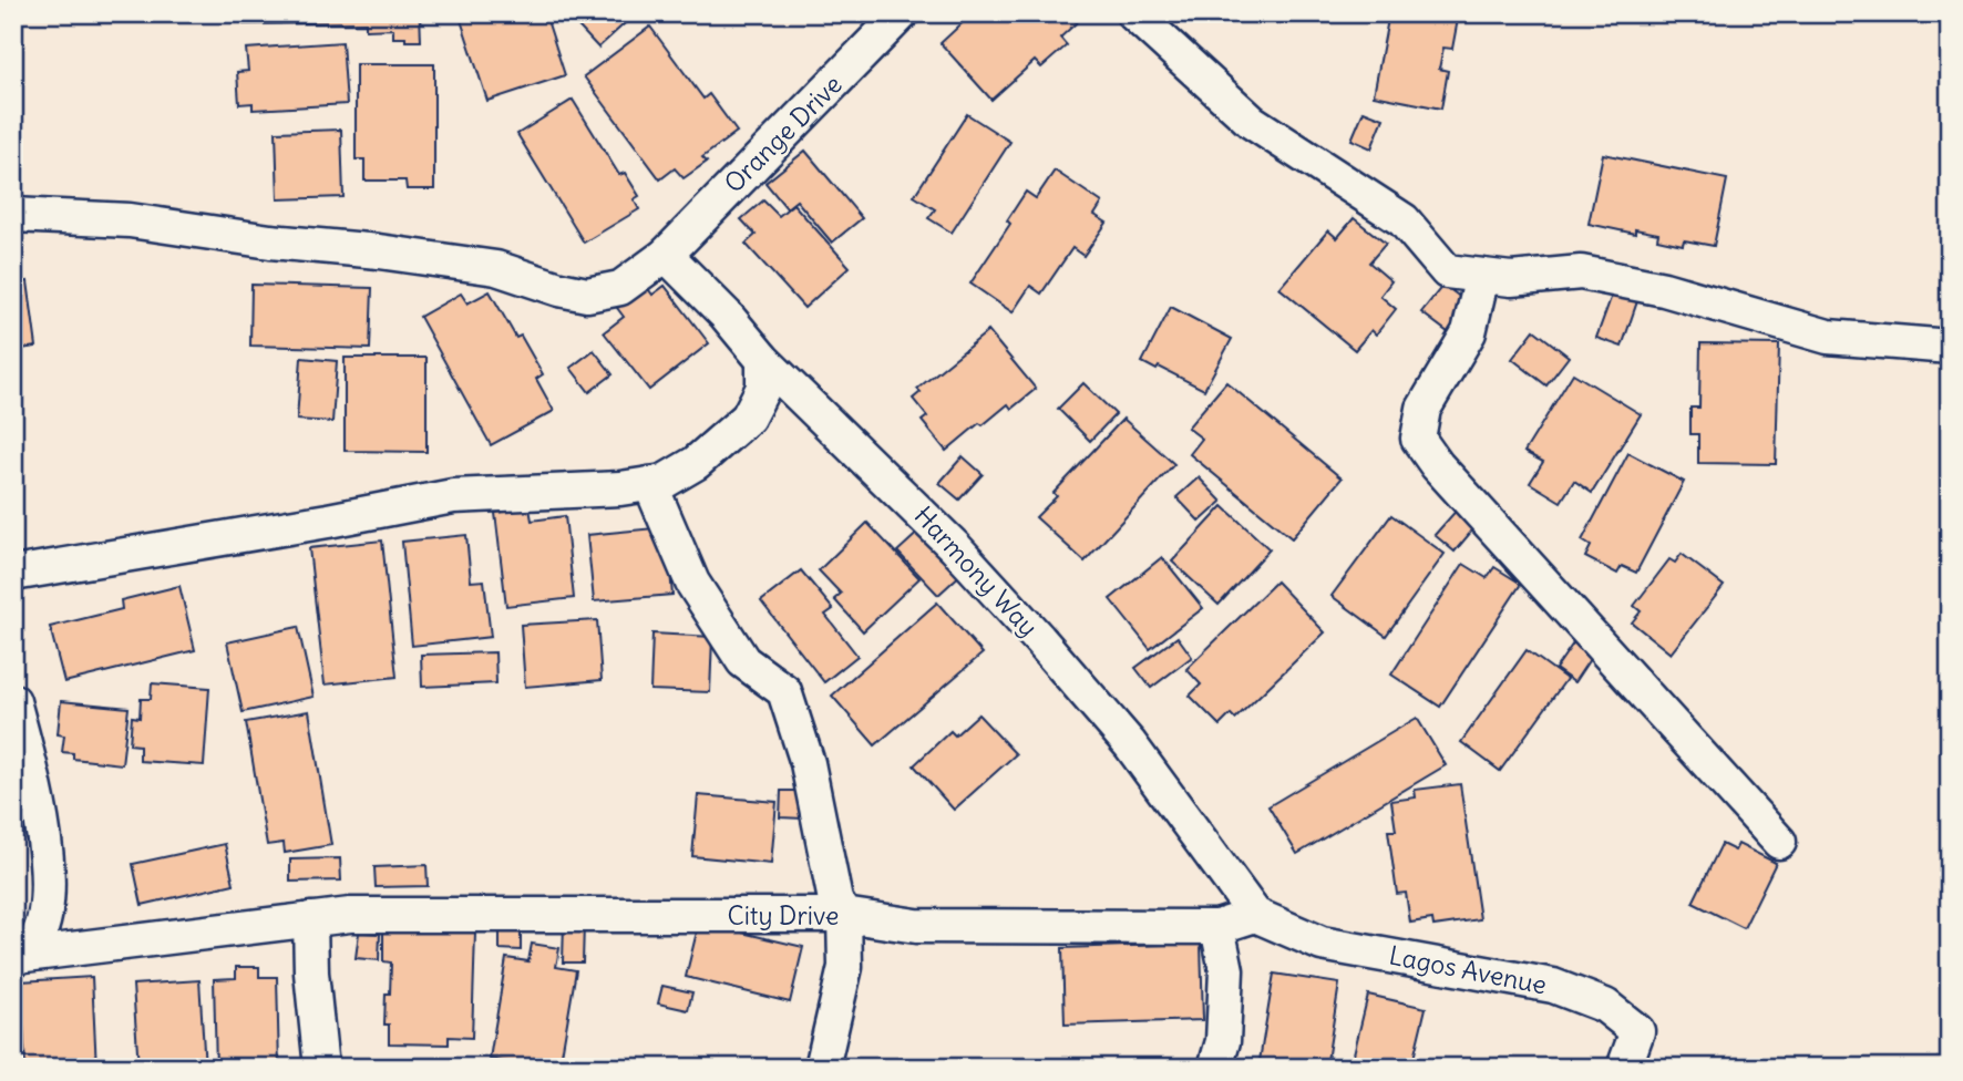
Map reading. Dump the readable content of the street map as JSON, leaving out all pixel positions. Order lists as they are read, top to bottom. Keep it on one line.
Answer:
{"streets":{"street":["Orange Drive","Harmony Way","City Drive","Lagos Avenue"]},"crossings":[["Orange Drive","Harmony Way"],["Harmony Way","City Drive"],["Harmony Way","Lagos Avenue"],["City Drive","Lagos Avenue"]]}
